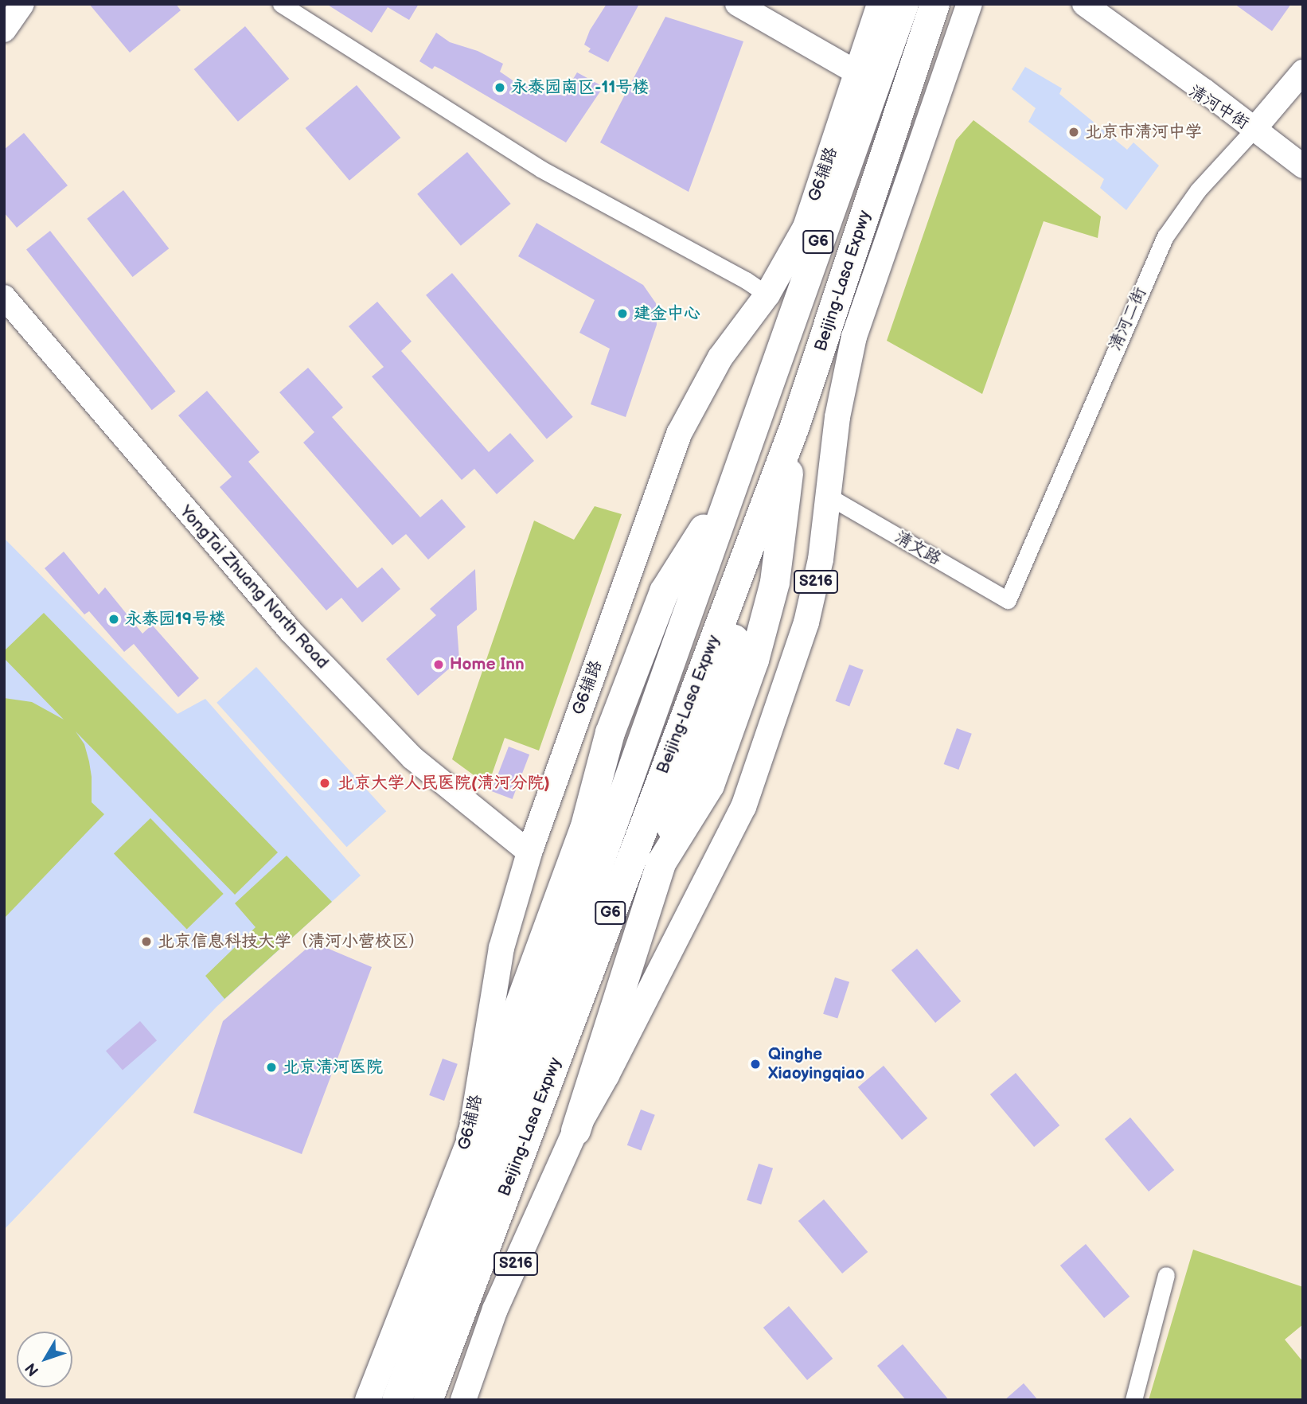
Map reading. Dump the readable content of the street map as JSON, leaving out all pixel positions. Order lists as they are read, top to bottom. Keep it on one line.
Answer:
{"streets":{"highway":["G6","Beijing-Lasa Expwy"],"main road":["G6辅路","S216"],"street":["清河中街","清河二街","清文路","YongTai Zhuang North Road"]},"crossings":[["清河中街","清河二街"],["G6辅路","YongTai Zhuang North Road"],["清河二街","清文路"],["清文路","S216"]],"places":["永泰园南区-11号楼","北京市清河中学","建金中心","永泰园19号楼","Home Inn","北京大学人民医院(清河分院)","北京信息科技大学（清河小营校区）","Qinghe Xiaoyingqiao","北京清河医院"],"north":"bottom left"}
